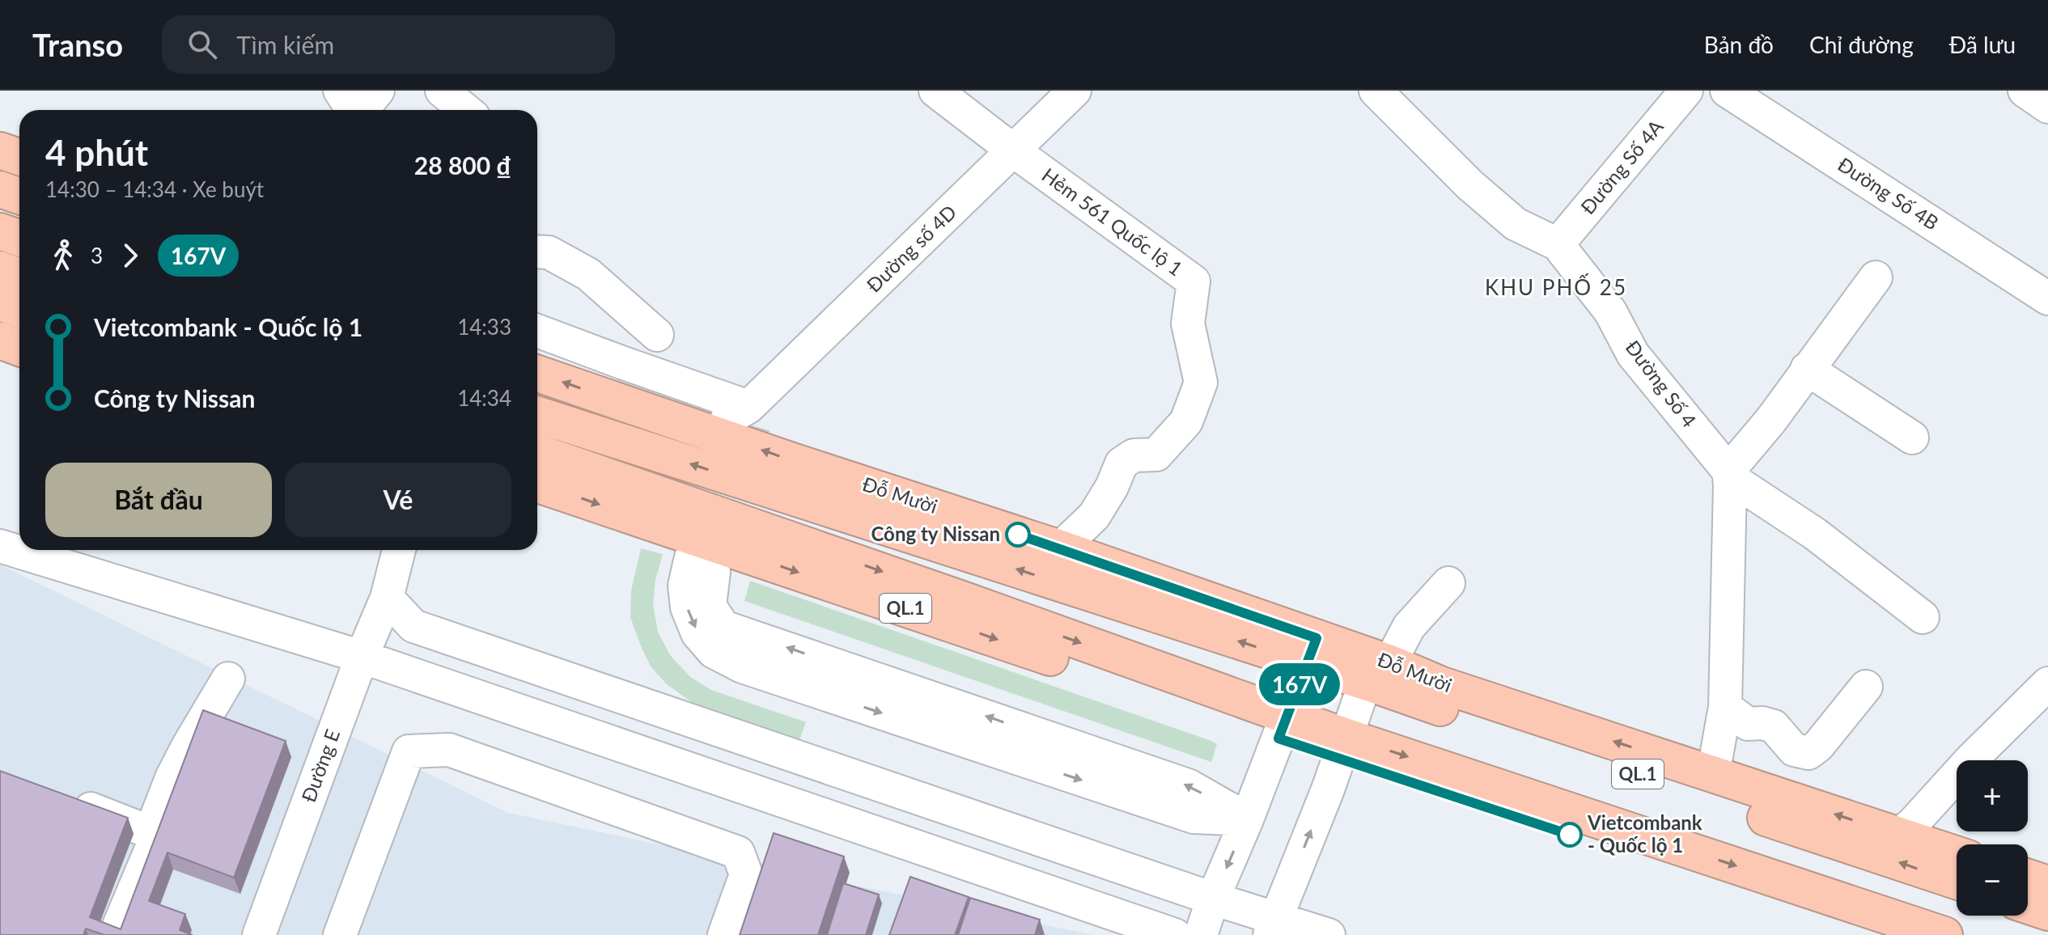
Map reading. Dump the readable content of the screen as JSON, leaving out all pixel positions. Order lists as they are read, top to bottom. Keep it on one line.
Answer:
{"streets":{"highway":["Đỗ Mười","QL.1"],"street":["Đường Số 4A","Đường Số 4B","Hẻm 561 Quốc lộ 1","Đường số 4D","Đường Số 4","Đường E"]},"crossings":[["Đường Số 4A","Đường Số 4"],["Hẻm 561 Quốc lộ 1","Đường số 4D"],["Hẻm 561 Quốc lộ 1","Đỗ Mười"]],"districts":["KHU PHỐ 25"],"places":["Công ty Nissan","Vietcombank - Quốc lộ 1"],"lines":["bus line 167V"],"page":{"header":"Transo","search":"Tìm kiếm","nav":["Bản đồ","Chỉ đường","Đã lưu"],"on_map":"167V","heading":["4 phút","14:30 – 14:34 · Xe buýt","28 800 ₫"],"legs":["3","167V"],"list":[{"name":"Vietcombank - Quốc lộ 1","value":"14:33"},{"name":"Công ty Nissan","value":"14:34"}],"buttons":["Bắt đầu","Vé"],"map_buttons":["+","−"]}}
